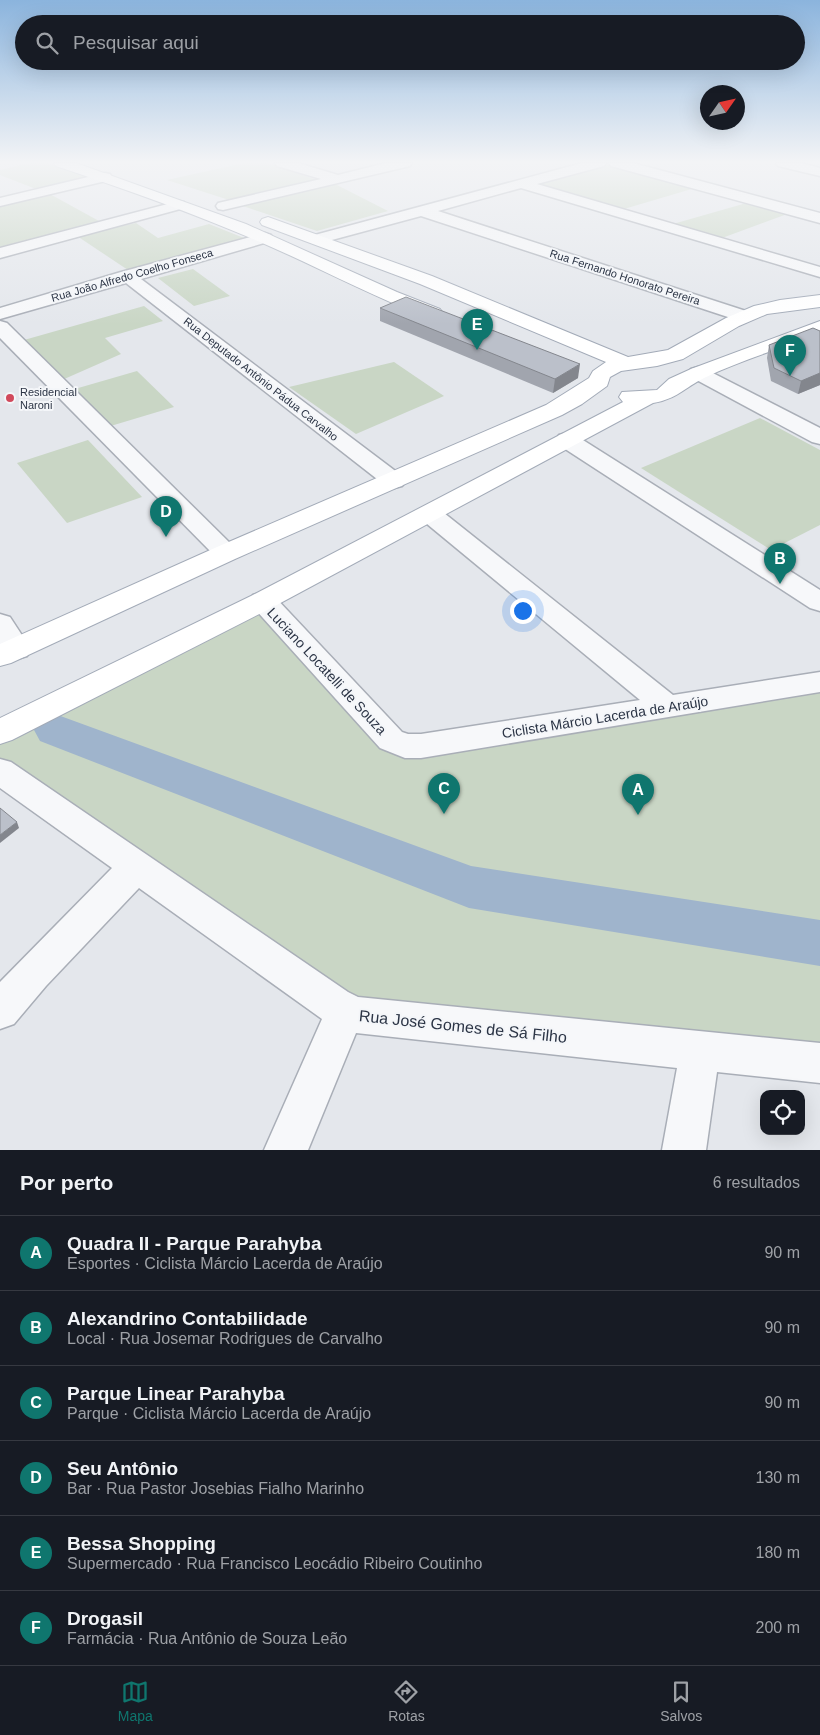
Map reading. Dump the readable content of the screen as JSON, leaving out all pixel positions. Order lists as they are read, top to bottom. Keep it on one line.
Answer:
{"streets":{"street":["Rua João Alfredo Coelho Fonseca","Rua Fernando Honorato Pereira","Rua Deputado Antônio Pádua Carvalho","Luciano Locatelli de Souza","Ciclista Márcio Lacerda de Araújo","Rua José Gomes de Sá Filho"]},"crossings":[["Rua João Alfredo Coelho Fonseca","Rua Deputado Antônio Pádua Carvalho"],["Luciano Locatelli de Souza","Ciclista Márcio Lacerda de Araújo"]],"places":["Residencial Naroni"],"north":"top right","page":{"search":"Pesquisar aqui","pins":["E","F","D","B","C","A"],"heading":["Por perto","6 resultados"],"list":[{"mark":"A","name":"Quadra II - Parque Parahyba","note":"Esportes · Ciclista Márcio Lacerda de Araújo","value":"90 m"},{"mark":"B","name":"Alexandrino Contabilidade","note":"Local · Rua Josemar Rodrigues de Carvalho","value":"90 m"},{"mark":"C","name":"Parque Linear Parahyba","note":"Parque · Ciclista Márcio Lacerda de Araújo","value":"90 m"},{"mark":"D","name":"Seu Antônio","note":"Bar · Rua Pastor Josebias Fialho Marinho","value":"130 m"},{"mark":"E","name":"Bessa Shopping","note":"Supermercado · Rua Francisco Leocádio Ribeiro Coutinho","value":"180 m"},{"mark":"F","name":"Drogasil","note":"Farmácia · Rua Antônio de Souza Leão","value":"200 m"}],"nav":["Mapa","Rotas","Salvos"]}}
